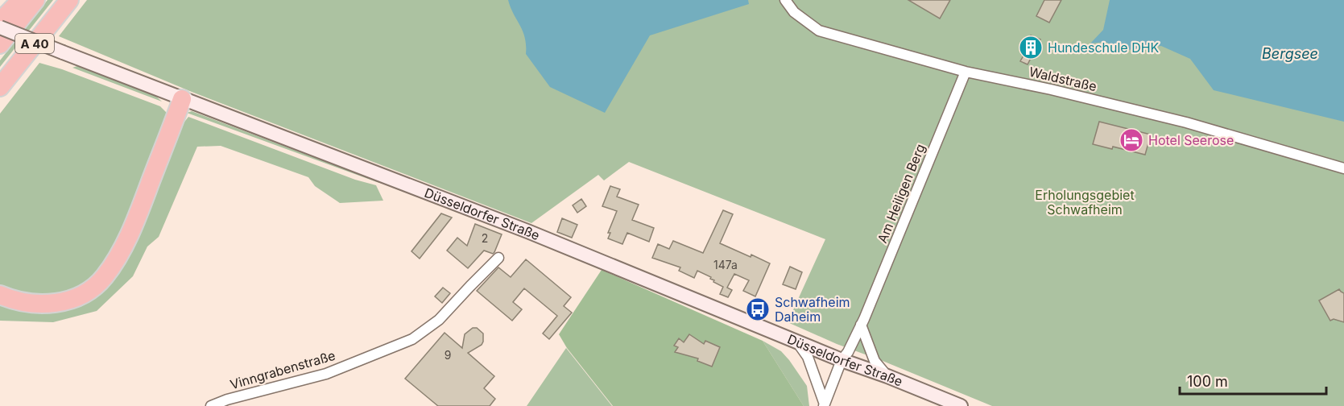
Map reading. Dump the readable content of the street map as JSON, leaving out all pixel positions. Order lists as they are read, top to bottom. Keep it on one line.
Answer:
{"streets":{"highway":["A 40"],"main road":["Düsseldorfer Straße"],"street":["Waldstraße","Am Heiligen Berg","Vinngrabenstraße"]},"crossings":[["Waldstraße","Am Heiligen Berg"],["Am Heiligen Berg","Düsseldorfer Straße"]],"water":["Bergsee"],"parks":["Erholungsgebiet Schwafheim"],"places":{"building":["Hundeschule DHK"],"hotel":["Hotel Seerose"],"bus stop":["Schwafheim Daheim"]},"house_numbers":["2","147a","9"],"scale_bar":"100 m"}
